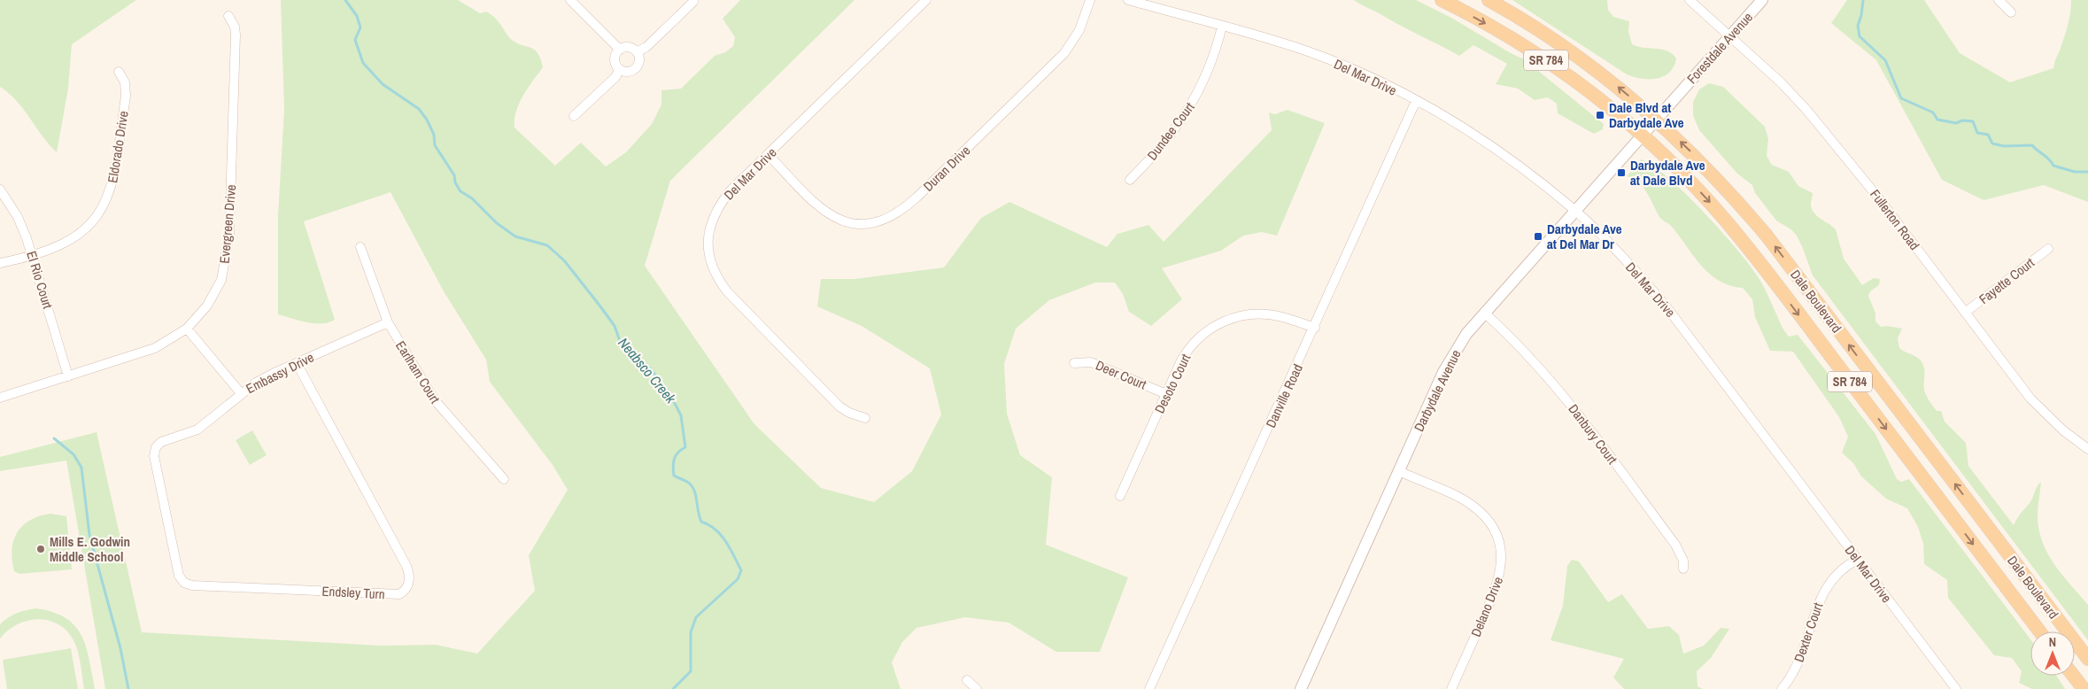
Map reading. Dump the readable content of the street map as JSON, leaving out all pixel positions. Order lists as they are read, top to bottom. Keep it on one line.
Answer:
{"streets":{"main road":["SR 784","Dale Boulevard"],"street":["Forestdale Avenue","Del Mar Drive","Dundee Court","Eldorado Drive","Duran Drive","Fullerton Road","Evergreen Drive","El Rio Court","Fayette Court","Earlham Court","Embassy Drive","Deer Court","Desoto Court","Darbydale Avenue","Danville Road","Danbury Court","Endsley Turn","Delano Drive","Dexter Court"]},"crossings":[["Forestdale Avenue","Fullerton Road"],["Forestdale Avenue","Dale Boulevard"],["Forestdale Avenue","Darbydale Avenue"],["Del Mar Drive","Dundee Court"],["Del Mar Drive","Duran Drive"],["Del Mar Drive","Darbydale Avenue"],["Del Mar Drive","Danville Road"],["Del Mar Drive","Dexter Court"],["Eldorado Drive","El Rio Court"],["Fullerton Road","Fayette Court"],["Evergreen Drive","El Rio Court"],["Dale Boulevard","Darbydale Avenue"],["Earlham Court","Embassy Drive"],["Embassy Drive","Endsley Turn"],["Deer Court","Desoto Court"],["Desoto Court","Danville Road"],["Darbydale Avenue","Danbury Court"],["Darbydale Avenue","Delano Drive"]],"water":["Neabsco Creek"],"places":{"transit":["Dale Blvd at Darbydale Ave","Darbydale Ave at Dale Blvd","Darbydale Ave at Del Mar Dr"],"other":["Mills E. Godwin Middle School"]},"north":"top"}
